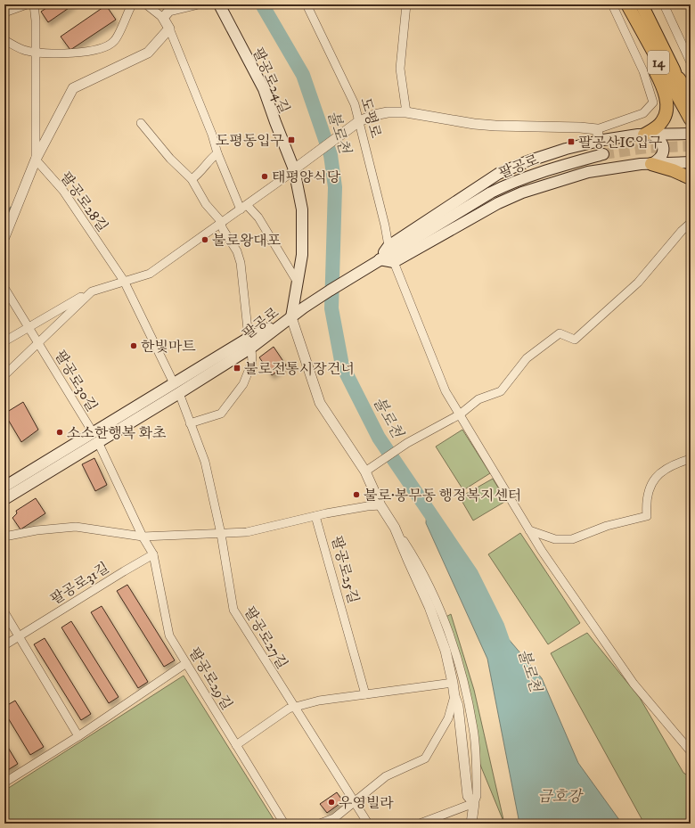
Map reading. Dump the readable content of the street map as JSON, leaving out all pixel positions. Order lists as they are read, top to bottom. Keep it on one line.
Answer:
{"streets":{"highway":["14"],"main road":["팔공로24길","팔공로"],"street":["도평로","팔공로28길","팔공로30길","팔공로25길","팔공로31길","팔공로27길","팔공로29길"]},"crossings":[["팔공로24길","팔공로"],["팔공로","팔공로28길"],["팔공로","팔공로30길"],["팔공로","팔공로27길"],["팔공로","팔공로29길"],["팔공로28길","팔공로30길"],["팔공로31길","팔공로29길"]],"water":["불로천","금호강"],"places":{"transit":["도평동입구","팔공산IC입구","불로전통시장건너"],"other":["태평양식당","불로왕대포","한빛마트","소소한행복 화초","불로·봉무동 행정복지센터","우영빌라"]}}
